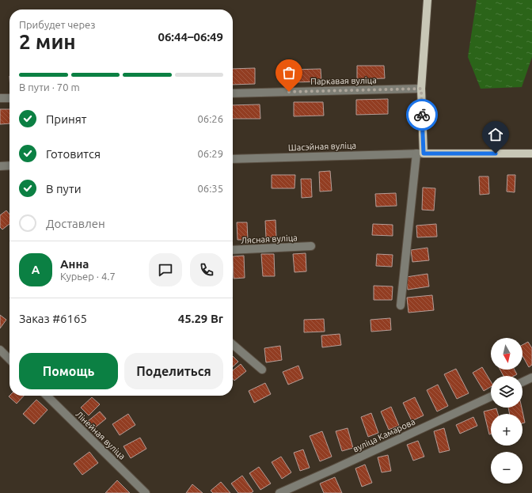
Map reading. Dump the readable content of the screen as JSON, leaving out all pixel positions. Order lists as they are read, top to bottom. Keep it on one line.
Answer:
{"streets":{"main road":["Шасэйная вуліца"],"street":["Паркавая вуліца","Лясная вуліца","Лінейная вуліца","вуліца Камарова"]},"north":"bottom","page":{"heading":["2 мин","Прибудет через","06:44–06:49"],"panel":["Анна","Курьер · 4.7","Заказ #6165","45.29 Br"],"bar":"В пути · 70 m","list":[["Принят","06:26"],["Готовится","06:29"],["В пути","06:35"],"Доставлен"],"round":"А","map_buttons":["+","−"],"buttons":["Помощь","Поделиться"]}}
